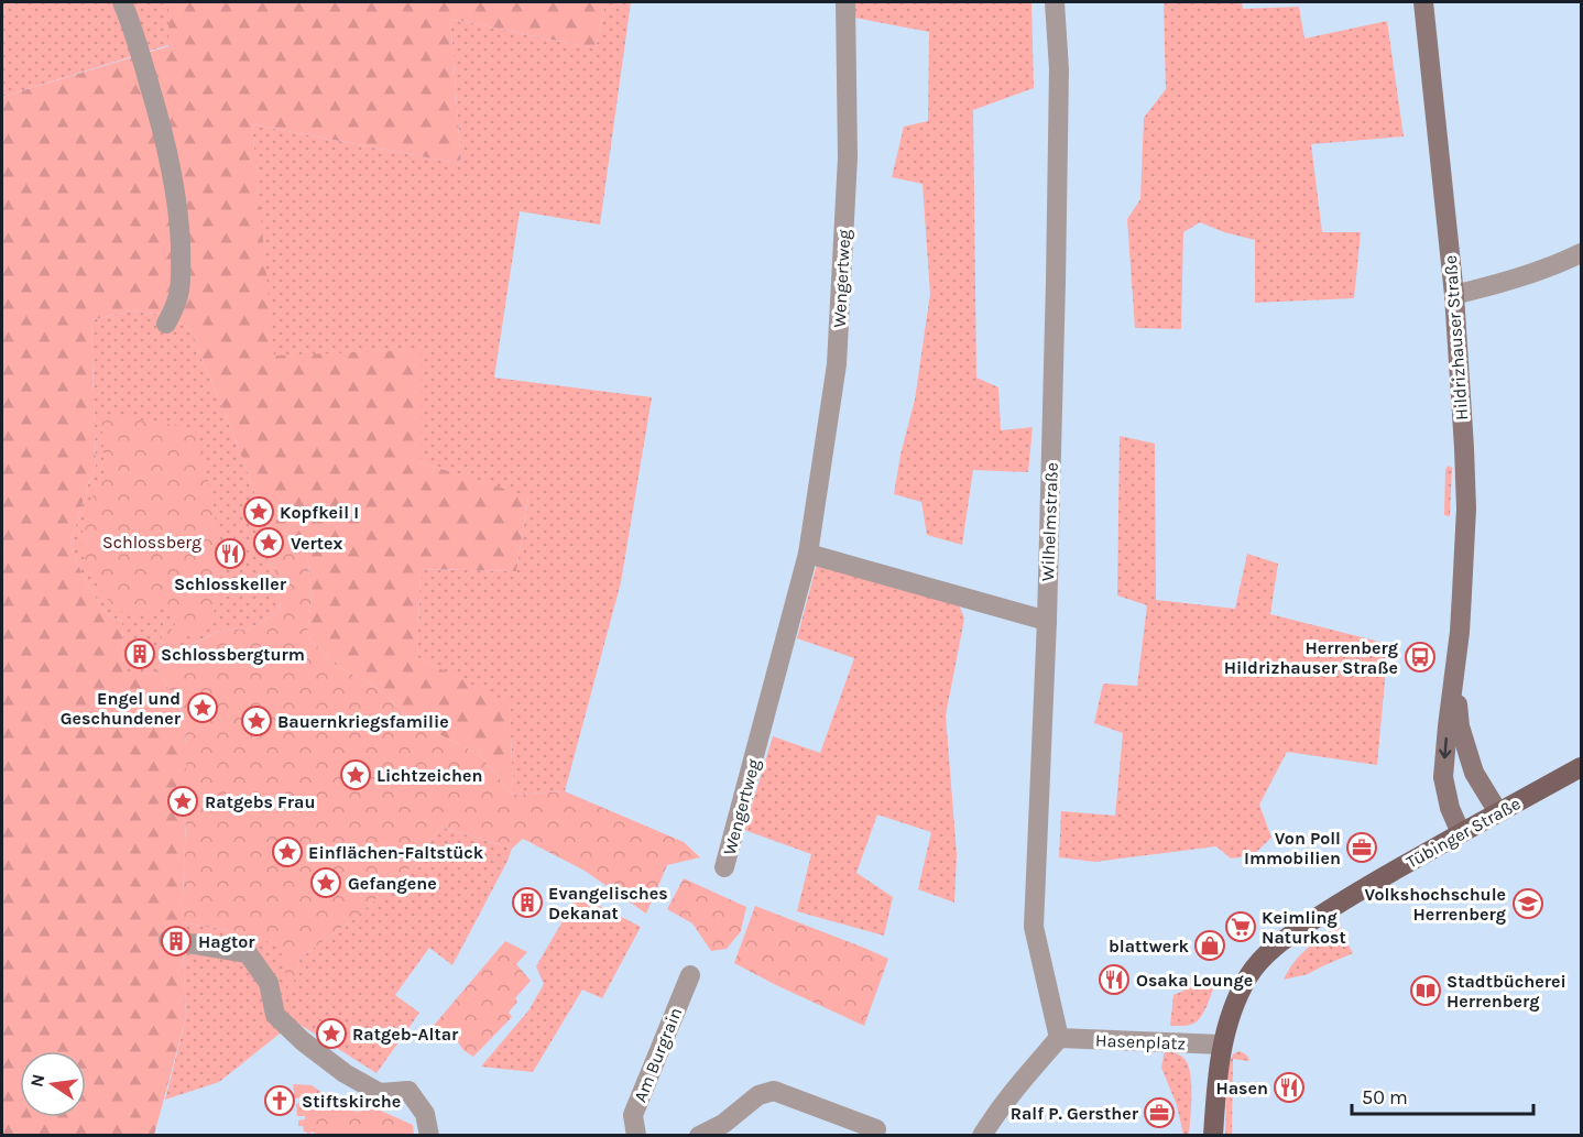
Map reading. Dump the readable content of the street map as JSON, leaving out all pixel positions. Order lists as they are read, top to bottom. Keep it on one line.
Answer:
{"streets":{"main road":["Hildrizhauser Straße","Tübinger Straße"],"street":["Wengertweg","Wilhelmstraße","Hasenplatz","Am Burgrain"]},"crossings":[["Hildrizhauser Straße","Tübinger Straße"],["Wilhelmstraße","Hasenplatz"],["Tübinger Straße","Hasenplatz"]],"parks":["Schlossberg"],"places":{"place":["Kopfkeil I","Vertex","Engel und Geschundener","Bauernkriegsfamilie","Lichtzeichen","Ratgebs Frau","Einflächen-Faltstück","Gefangene","Ratgeb-Altar"],"restaurant":["Schlosskeller","Osaka Lounge","Hasen"],"building":["Schlossbergturm","Evangelisches Dekanat","Hagtor"],"bus stop":["Herrenberg Hildrizhauser Straße"],"office":["Von Poll Immobilien","Ralf P. Gersther"],"school or university":["Volkshochschule Herrenberg"],"supermarket":["Keimling Naturkost"],"shop":["blattwerk"],"library":["Stadtbücherei Herrenberg"],"church":["Stiftskirche"]},"scale_bar":"50 m","north":"left"}
